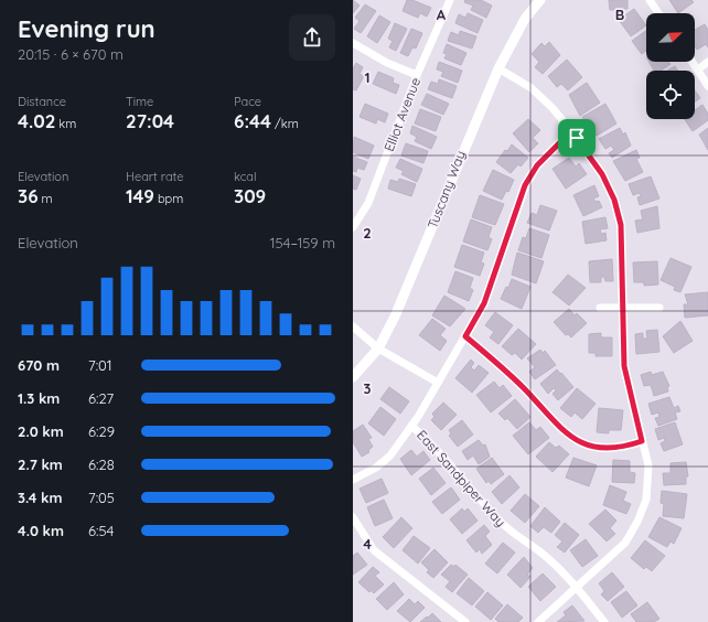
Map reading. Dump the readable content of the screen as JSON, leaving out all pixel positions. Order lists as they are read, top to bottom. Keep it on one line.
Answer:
{"streets":{"street":["Elliot Avenue","Tuscany Way","East Sandpiper Way"]},"north":"top right","page":{"heading":["Evening run","20:15 · 6 × 670 m"],"stats":[["Distance","4.02 km"],["Time","27:04"],["Pace","6:44 /km"],["Elevation","36 m"],["Heart rate","149 bpm"],["kcal","309"]],"chart":["Elevation","154–159 m"],"list":[{"name":"670 m","note":"7:01"},{"name":"1.3 km","note":"6:27"},{"name":"2.0 km","note":"6:29"},{"name":"2.7 km","note":"6:28"},{"name":"3.4 km","note":"7:05"},{"name":"4.0 km","note":"6:54"}]},"grid":{"columns":["A","B"],"rows":["1","2","3","4"]}}
